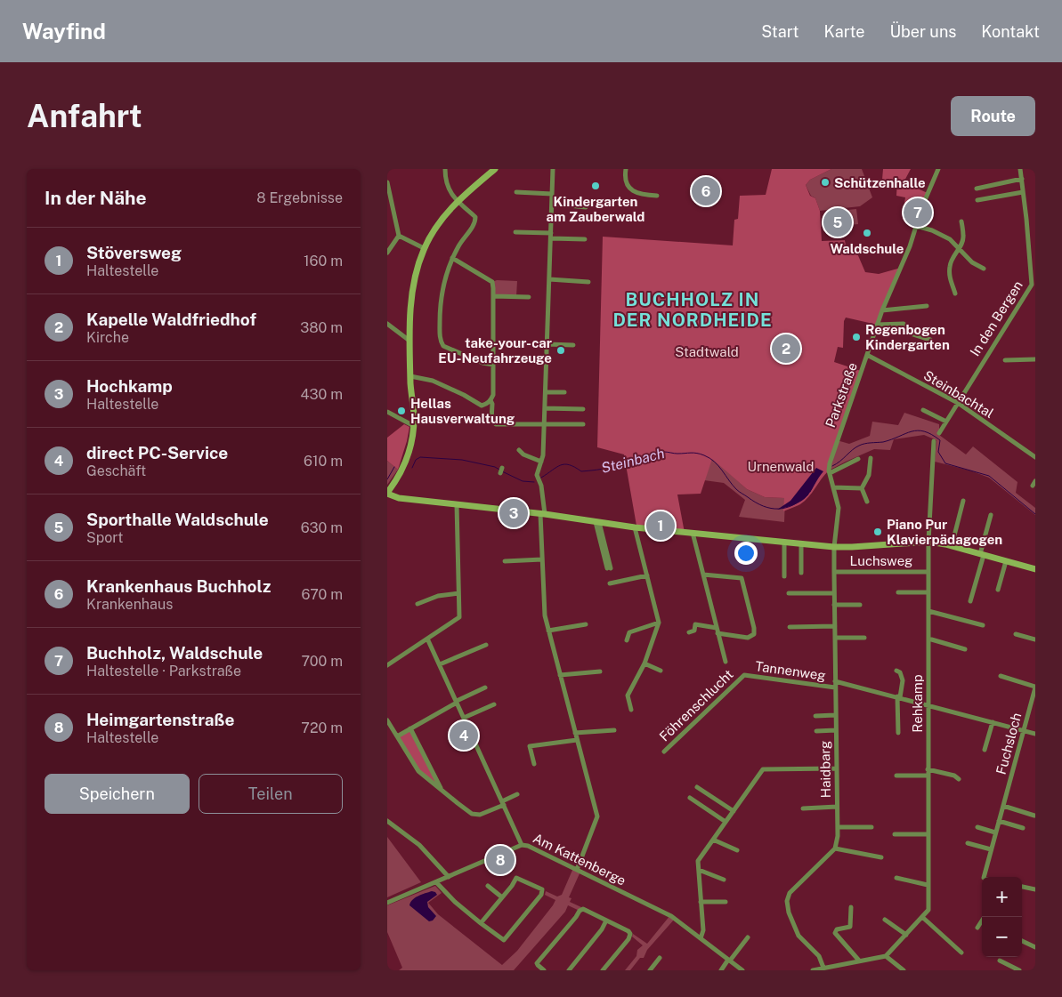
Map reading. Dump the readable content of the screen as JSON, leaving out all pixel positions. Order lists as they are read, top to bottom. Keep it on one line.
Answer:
{"streets":{"street":["In den Bergen","Steinbachtal","Parkstraße","Luchsweg","Tannenweg","Rehkamp","Föhrenschlucht","Fuchsloch","Haidbarg","Am Kattenberge"]},"crossings":[["In den Bergen","Steinbachtal"],["Steinbachtal","Parkstraße"],["Parkstraße","Haidbarg"],["Luchsweg","Rehkamp"],["Luchsweg","Haidbarg"],["Tannenweg","Rehkamp"],["Tannenweg","Föhrenschlucht"],["Tannenweg","Fuchsloch"],["Tannenweg","Haidbarg"]],"districts":["BUCHHOLZ IN DER NORDHEIDE"],"water":["Steinbach"],"parks":["Stadtwald","Urnenwald"],"places":["Schützenhalle","Kindergarten am Zauberwald","Waldschule","Regenbogen Kindergarten","take-your-car EU-Neufahrzeuge","Hellas Hausverwaltung","Piano Pur Klavierpädagogen"],"page":{"header":"Wayfind","nav":["Start","Karte","Über uns","Kontakt"],"buttons":["Route",["Speichern","Teilen"]],"title":"Anfahrt","heading":["In der Nähe","8 Ergebnisse"],"pins":["6","7","5","2","3","1","4","8"],"list":[{"mark":"1","name":"Stöversweg","note":"Haltestelle","value":"160 m"},{"mark":"2","name":"Kapelle Waldfriedhof","note":"Kirche","value":"380 m"},{"mark":"3","name":"Hochkamp","note":"Haltestelle","value":"430 m"},{"mark":"4","name":"direct PC-Service","note":"Geschäft","value":"610 m"},{"mark":"5","name":"Sporthalle Waldschule","note":"Sport","value":"630 m"},{"mark":"6","name":"Krankenhaus Buchholz","note":"Krankenhaus","value":"670 m"},{"mark":"7","name":"Buchholz, Waldschule","note":"Haltestelle · Parkstraße","value":"700 m"},{"mark":"8","name":"Heimgartenstraße","note":"Haltestelle","value":"720 m"}],"map_buttons":["+","−"]}}
